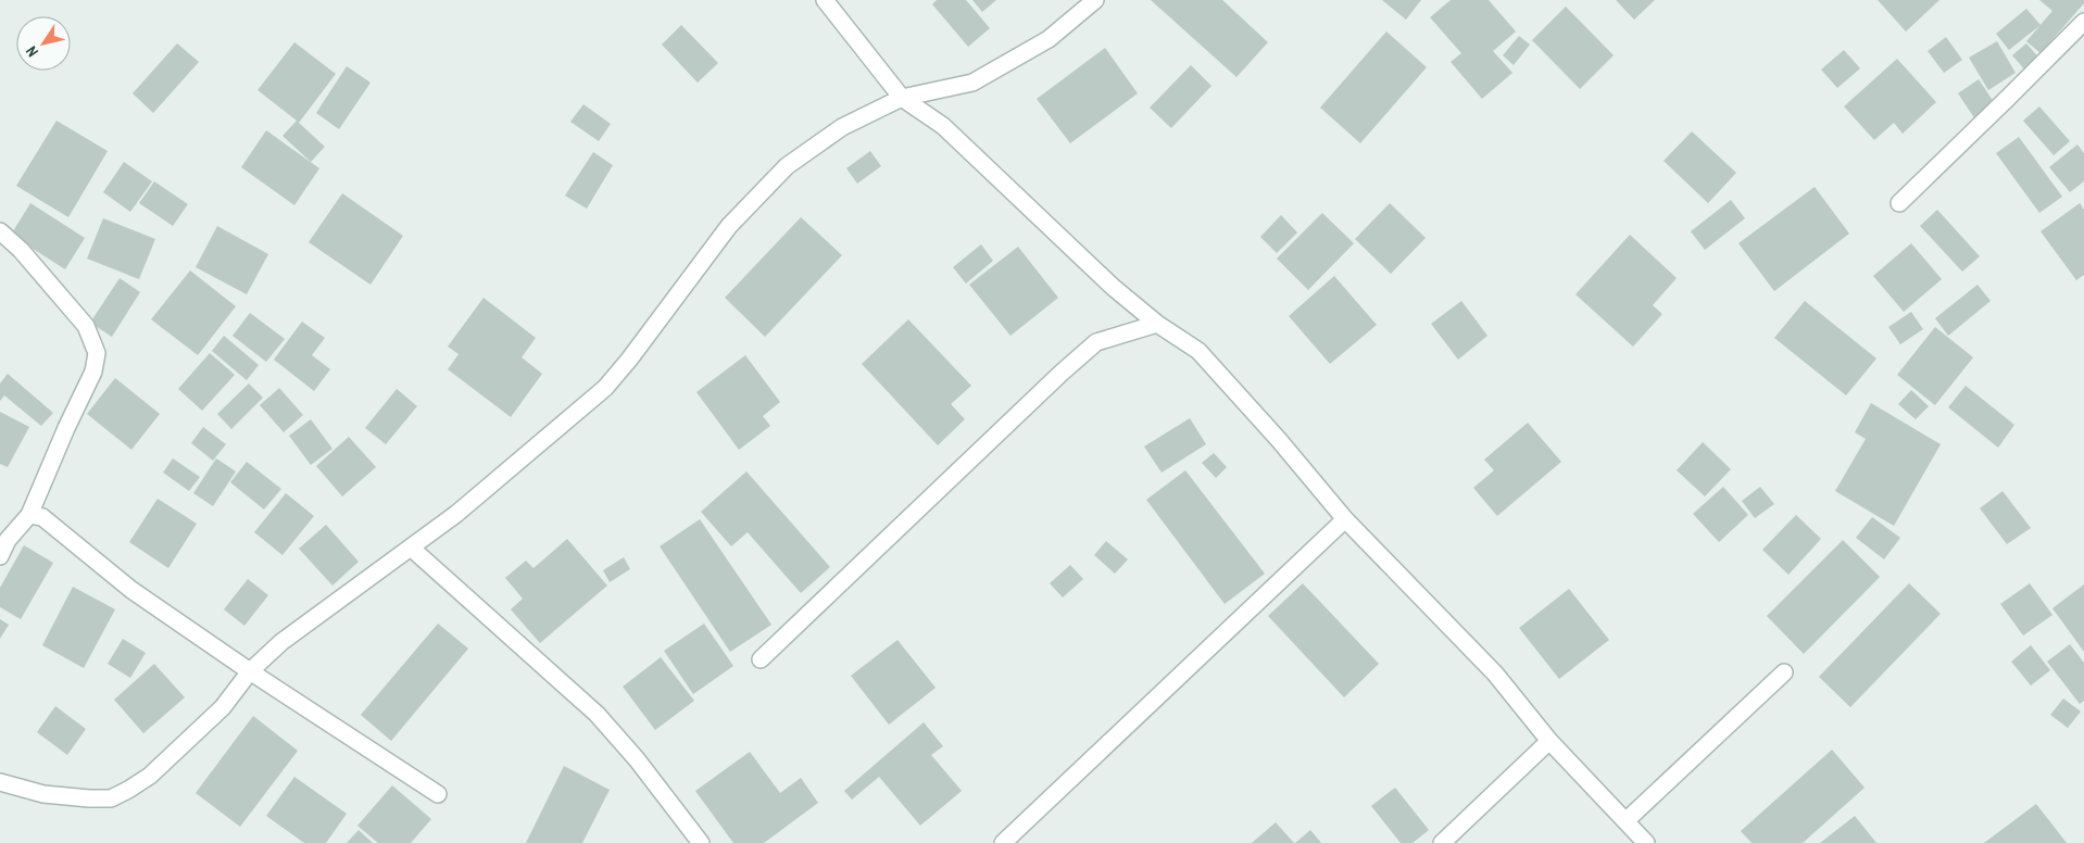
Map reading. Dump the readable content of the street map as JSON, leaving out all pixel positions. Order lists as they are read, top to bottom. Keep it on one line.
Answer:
{"north":"bottom left"}
